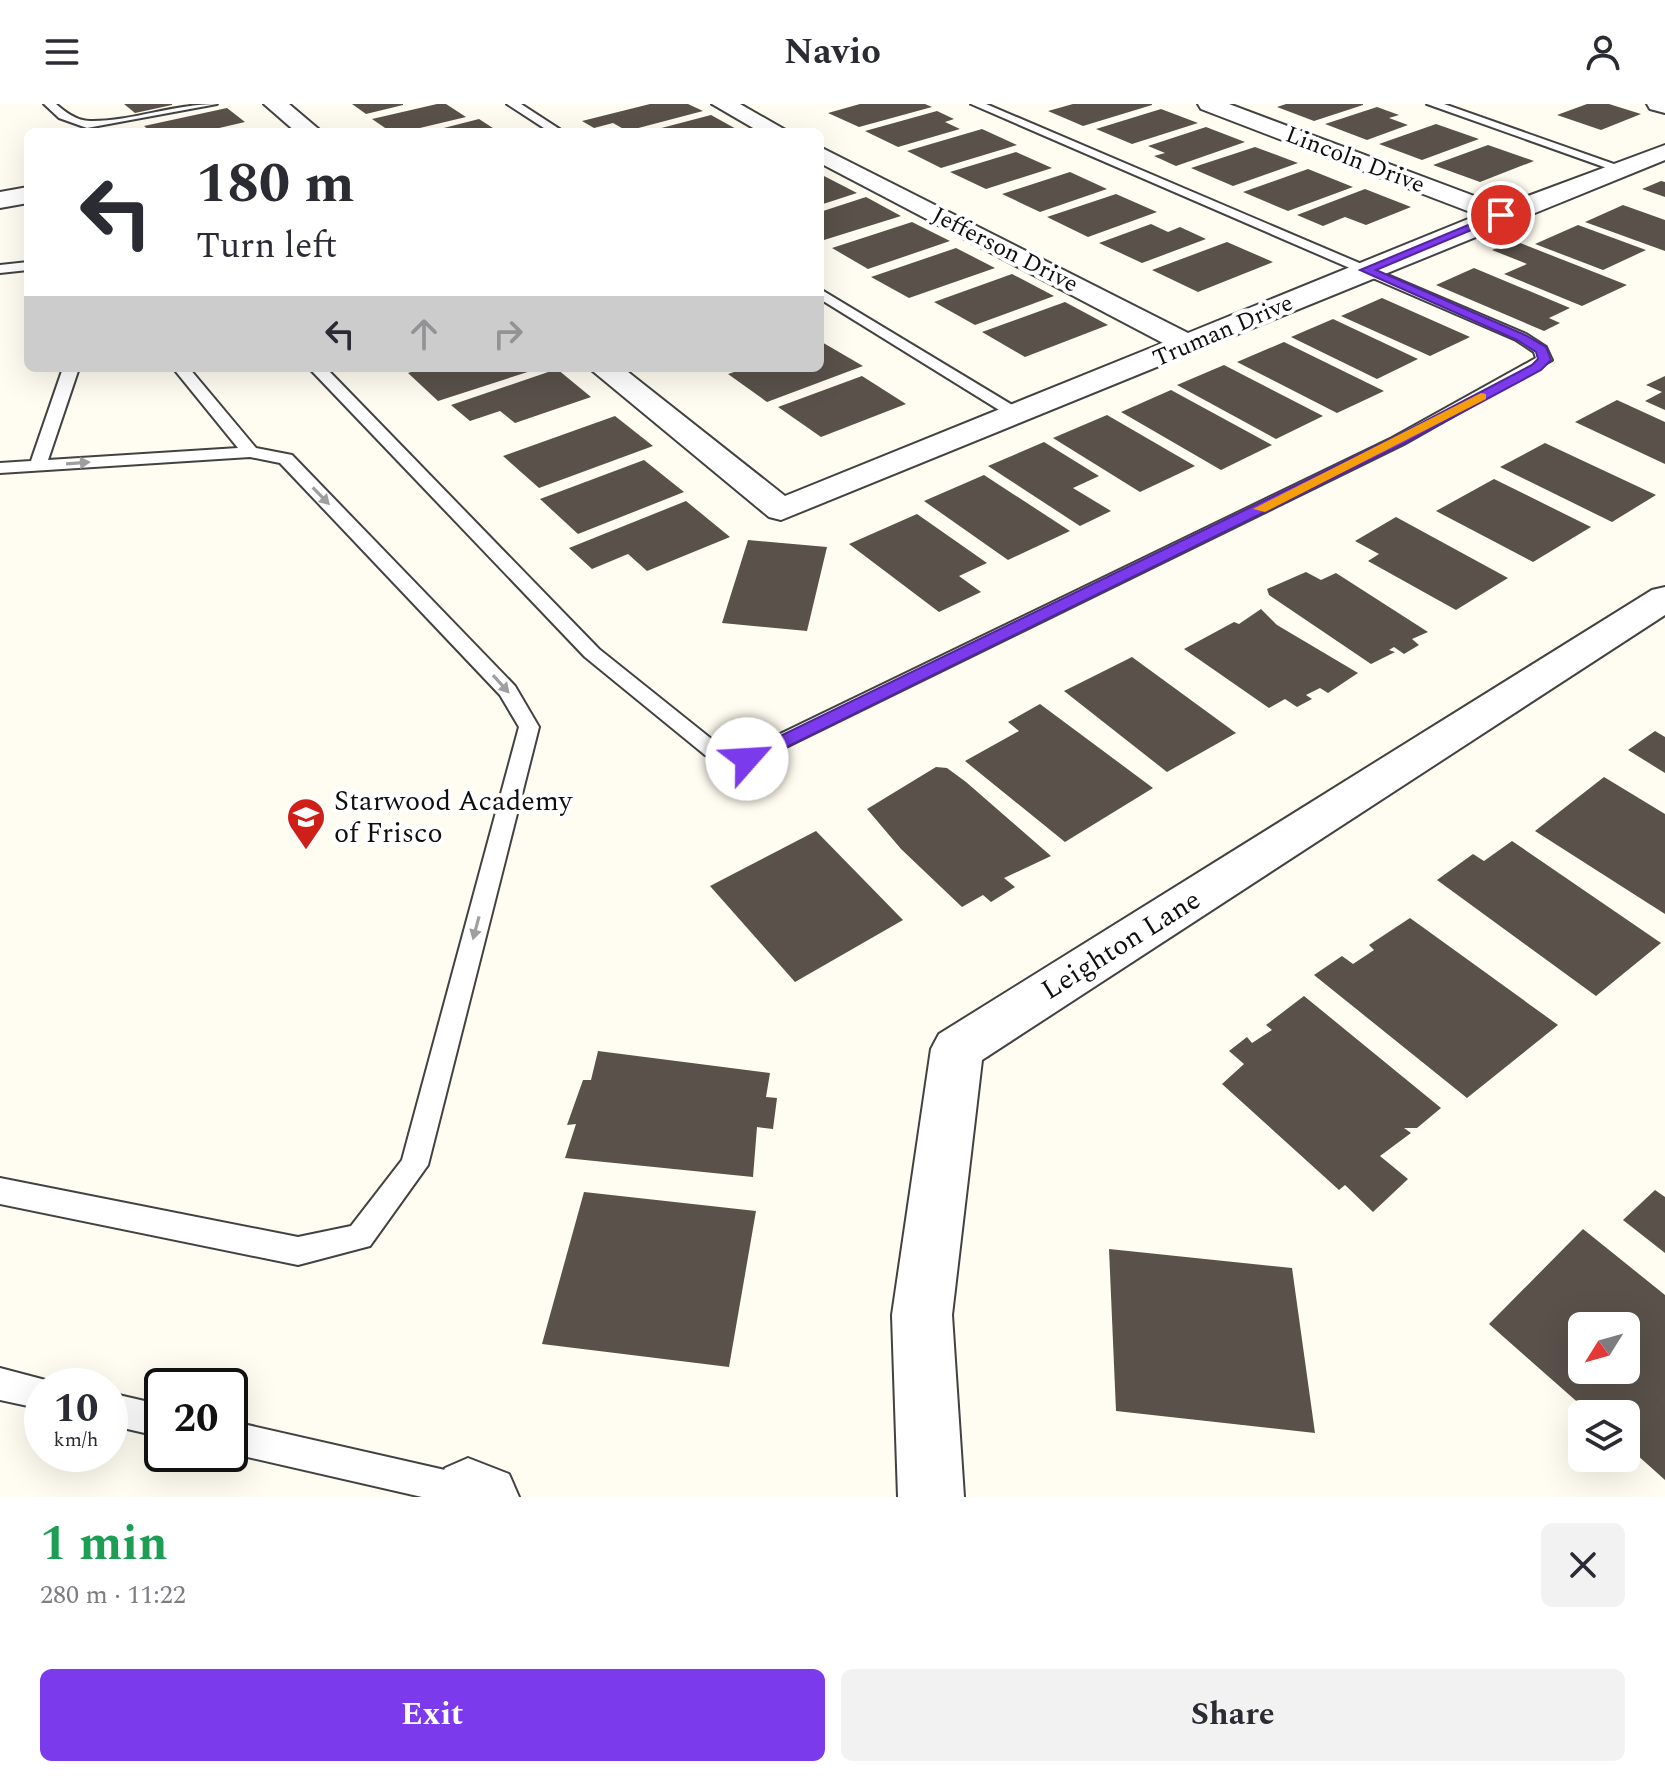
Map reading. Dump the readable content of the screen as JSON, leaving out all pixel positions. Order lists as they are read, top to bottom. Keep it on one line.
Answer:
{"streets":{"street":["Lincoln Drive","Jefferson Drive","Truman Drive","Leighton Lane"]},"crossings":[["Lincoln Drive","Truman Drive"],["Jefferson Drive","Truman Drive"]],"places":{"school or university":["Starwood Academy of Frisco"]},"north":"bottom left","page":{"header":"Navio","turn":["180 m","Turn left"],"speed":"10 km/h","limit":"20","heading":["1 min","280 m · 11:22"],"buttons":["Exit","Share"]}}
